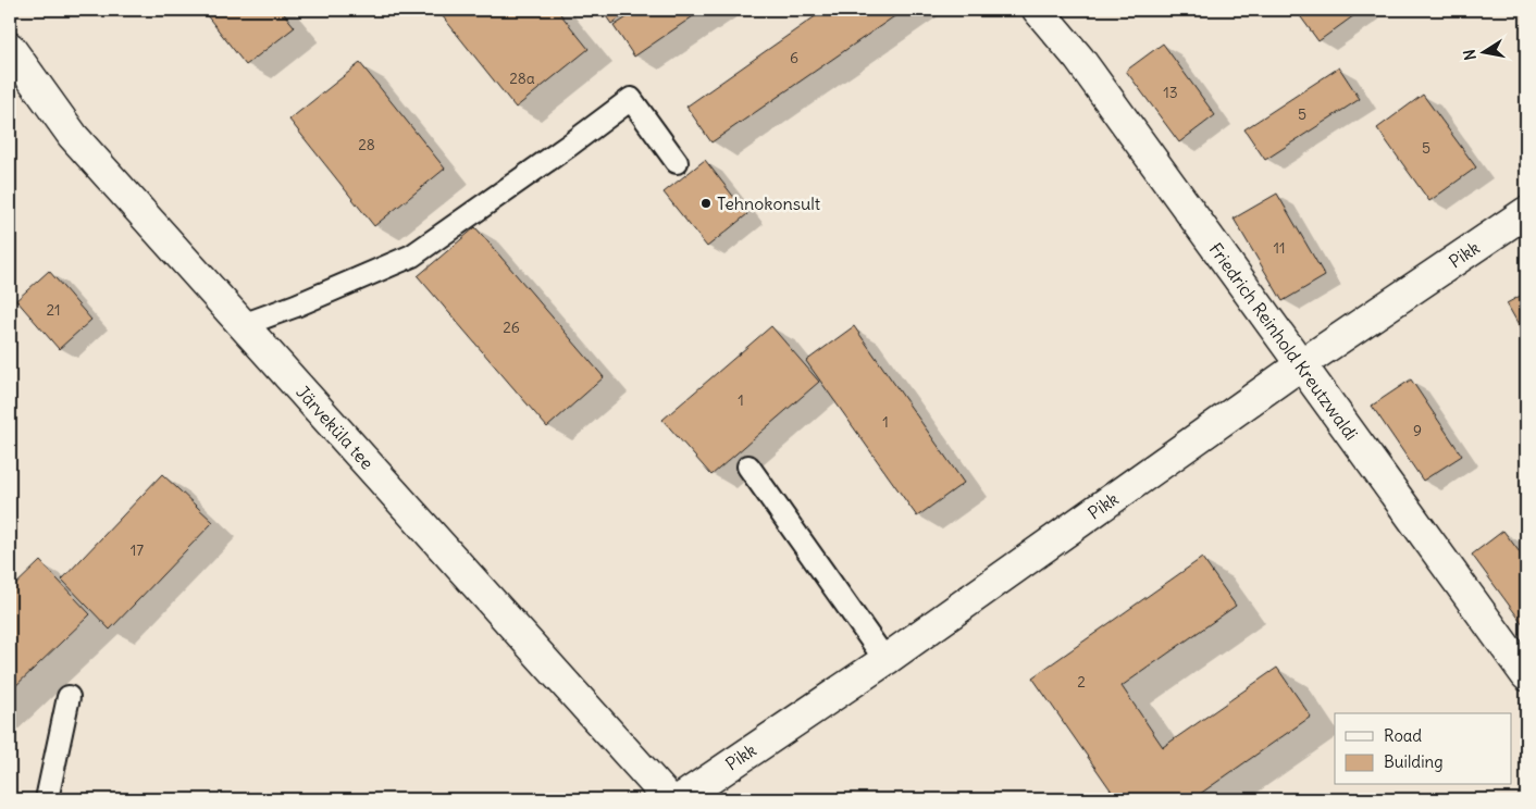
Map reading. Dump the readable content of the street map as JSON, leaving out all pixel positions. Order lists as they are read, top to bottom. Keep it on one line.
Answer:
{"streets":{"street":["Pikk","Friedrich Reinhold Kreutzwaldi","Järveküla tee"]},"crossings":[["Pikk","Friedrich Reinhold Kreutzwaldi"]],"places":["Tehnokonsult"],"house_numbers":["6","28a","13","5","28","5","11","21","26","1","1","9","17","2"],"legend":["Road","Building"],"north":"left"}
